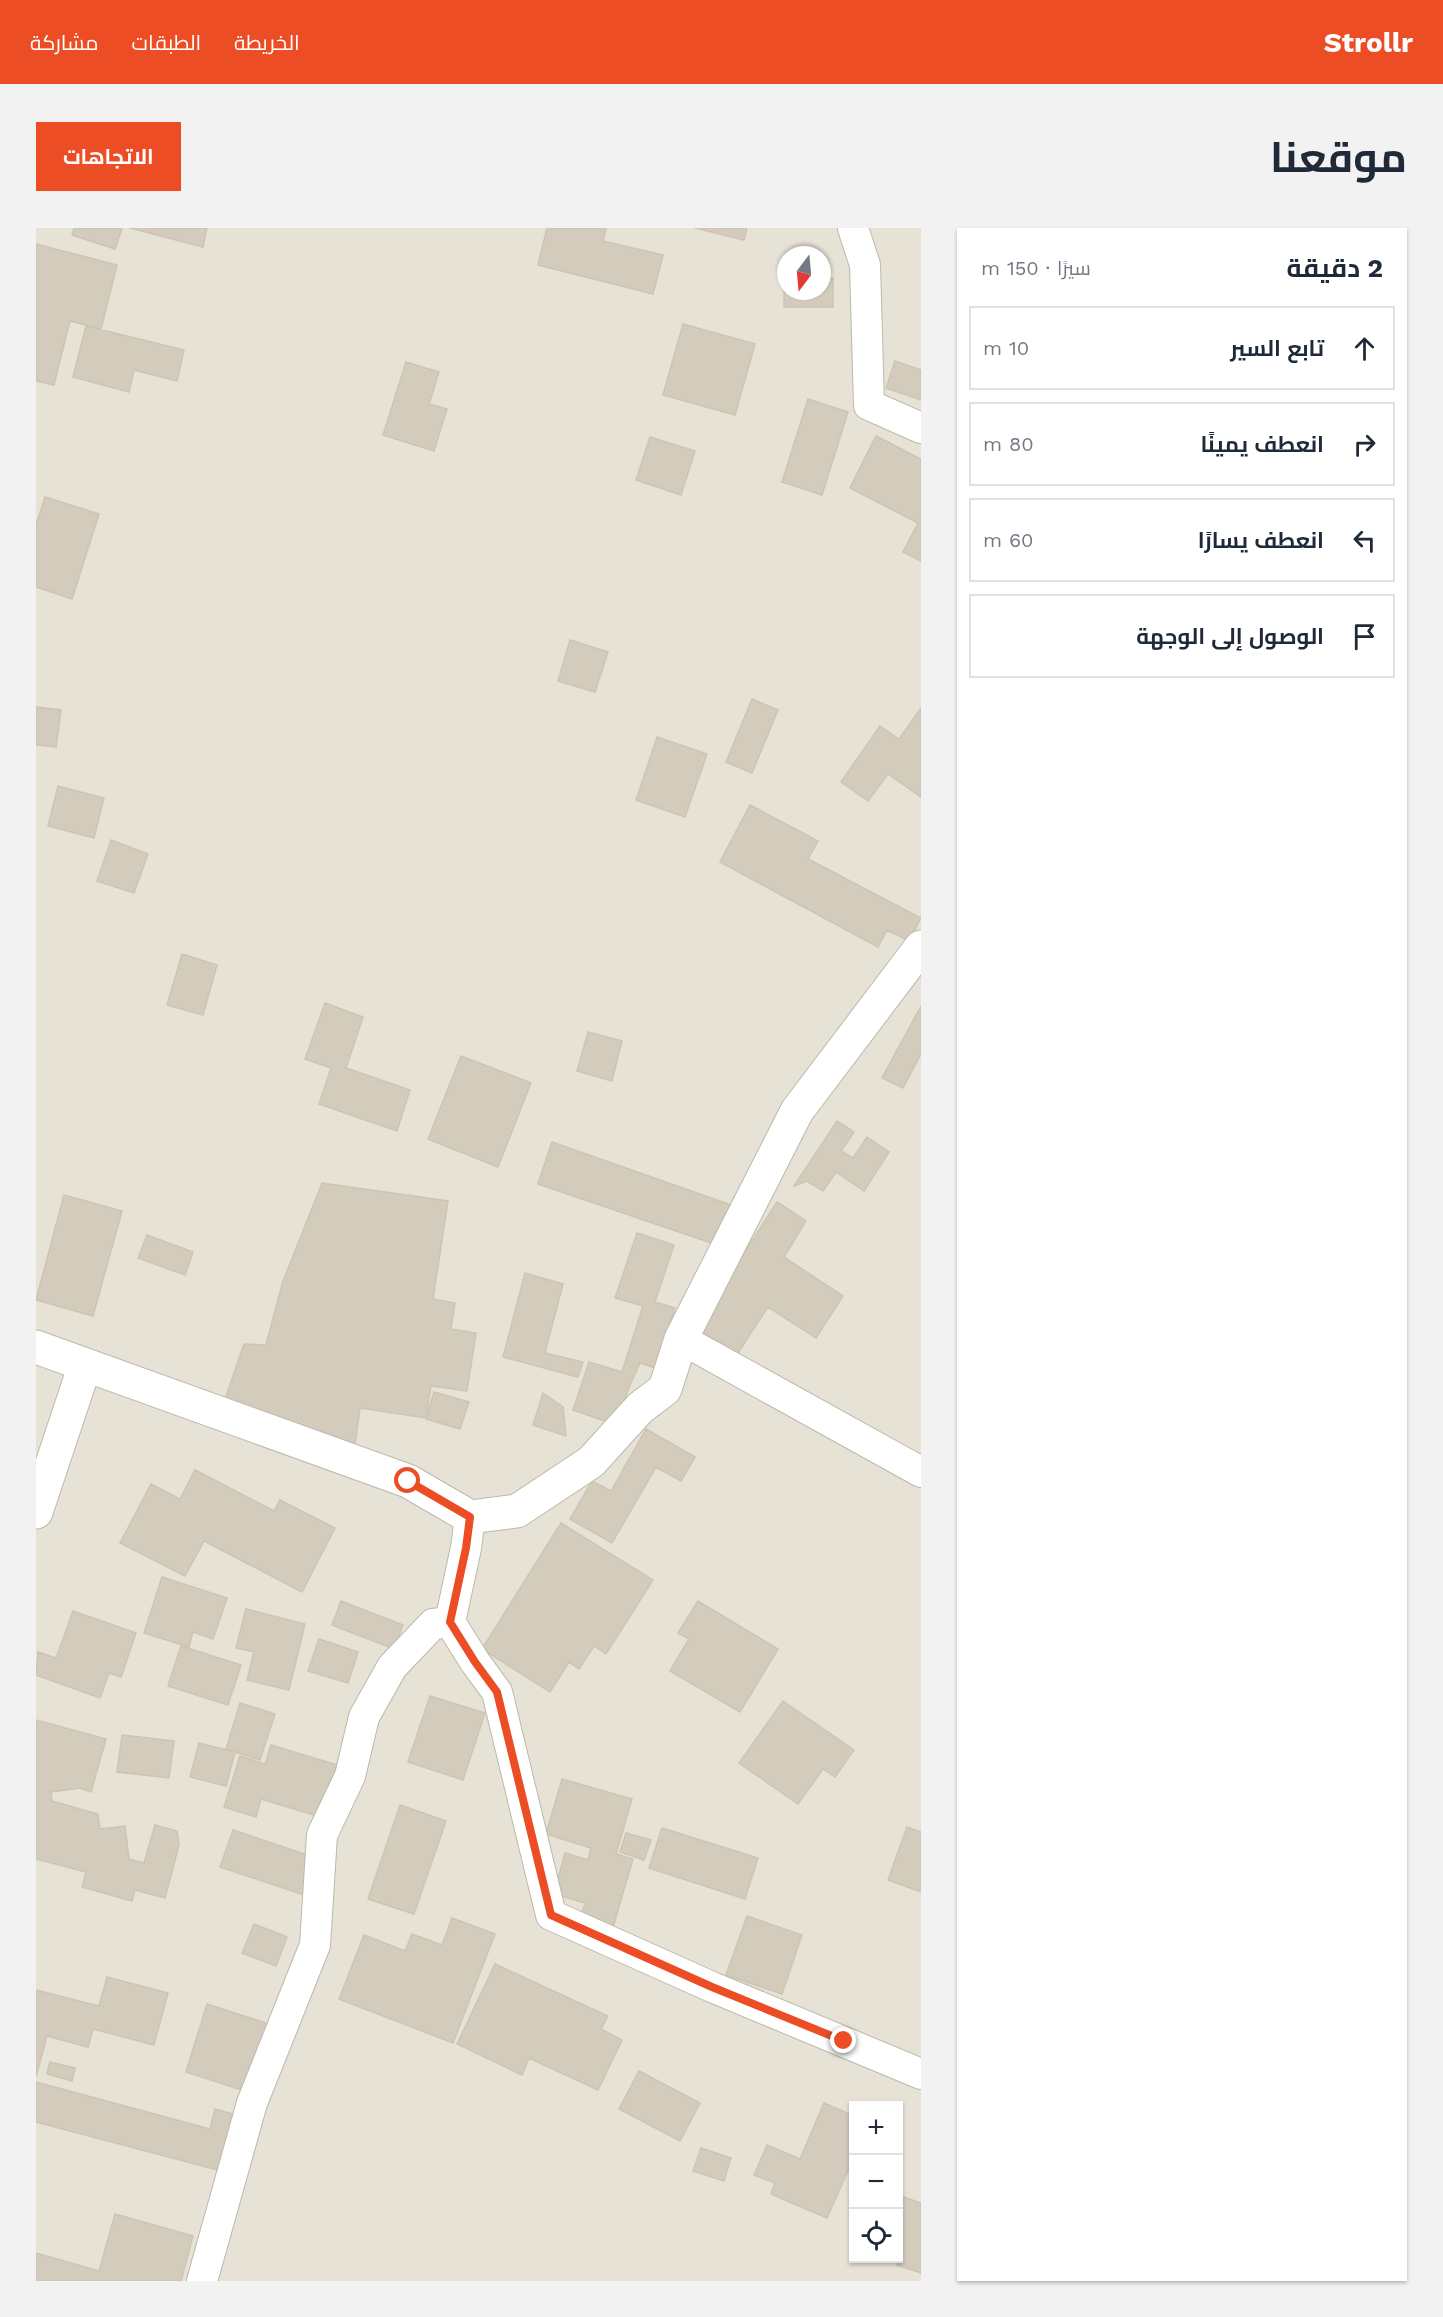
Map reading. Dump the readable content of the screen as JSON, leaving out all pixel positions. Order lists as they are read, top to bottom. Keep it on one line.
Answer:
{"north":"bottom","page":{"header":"Strollr","nav":["الخريطة","الطبقات","مشاركة"],"title":"موقعنا","buttons":"الاتجاهات","heading":["2 دقيقة","سيرًا · 150 m"],"list":[["تابع السير","10 m"],["انعطف يمينًا","80 m"],["انعطف يسارًا","60 m"],"الوصول إلى الوجهة"],"map_buttons":["+","−"]}}
